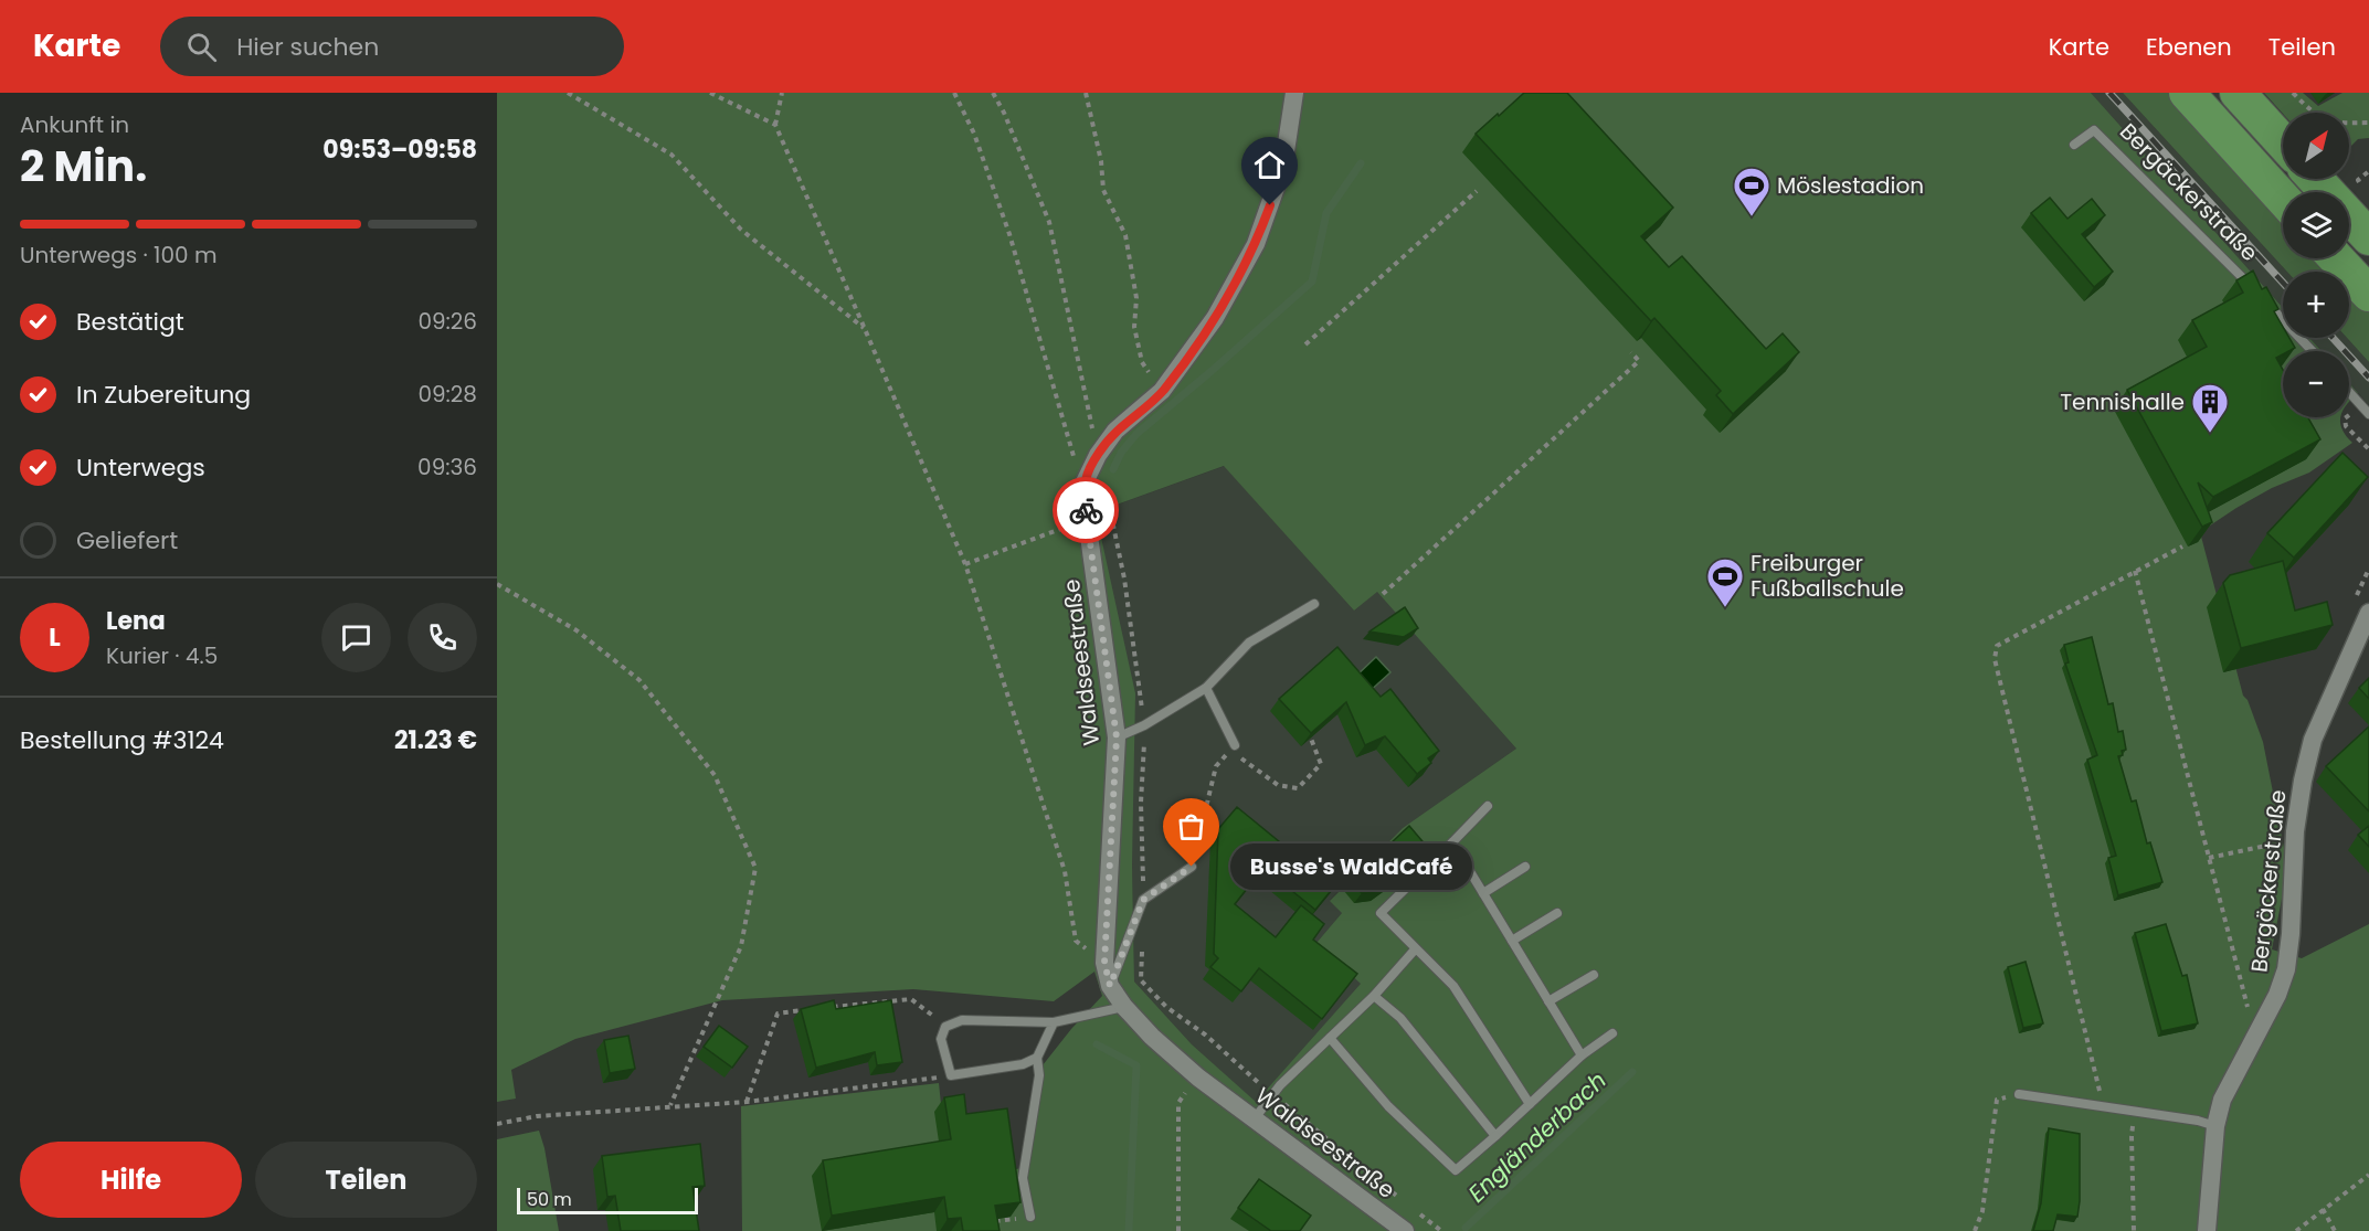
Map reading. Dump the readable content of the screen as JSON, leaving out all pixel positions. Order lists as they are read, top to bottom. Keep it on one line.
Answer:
{"streets":{"street":["Bergäckerstraße","Waldseestraße"]},"water":["Engländerbach"],"places":{"sports":["Möslestadion","Freiburger Fußballschule"],"building":["Tennishalle"],"other":["Busse's WaldCafé"]},"scale_bar":"50 m","north":"top right","page":{"header":"Karte","search":"Hier suchen","nav":["Karte","Ebenen","Teilen"],"heading":["2 Min.","Ankunft in","09:53–09:58"],"panel":["Lena","Kurier · 4.5","Bestellung #3124","21.23 €"],"map_buttons":["+","−"],"bar":"Unterwegs · 100 m","list":[["Bestätigt","09:26"],["In Zubereitung","09:28"],["Unterwegs","09:36"],"Geliefert"],"round":"L","bubble":"Busse's WaldCafé","buttons":["Hilfe","Teilen"],"scale":"50 m"}}
